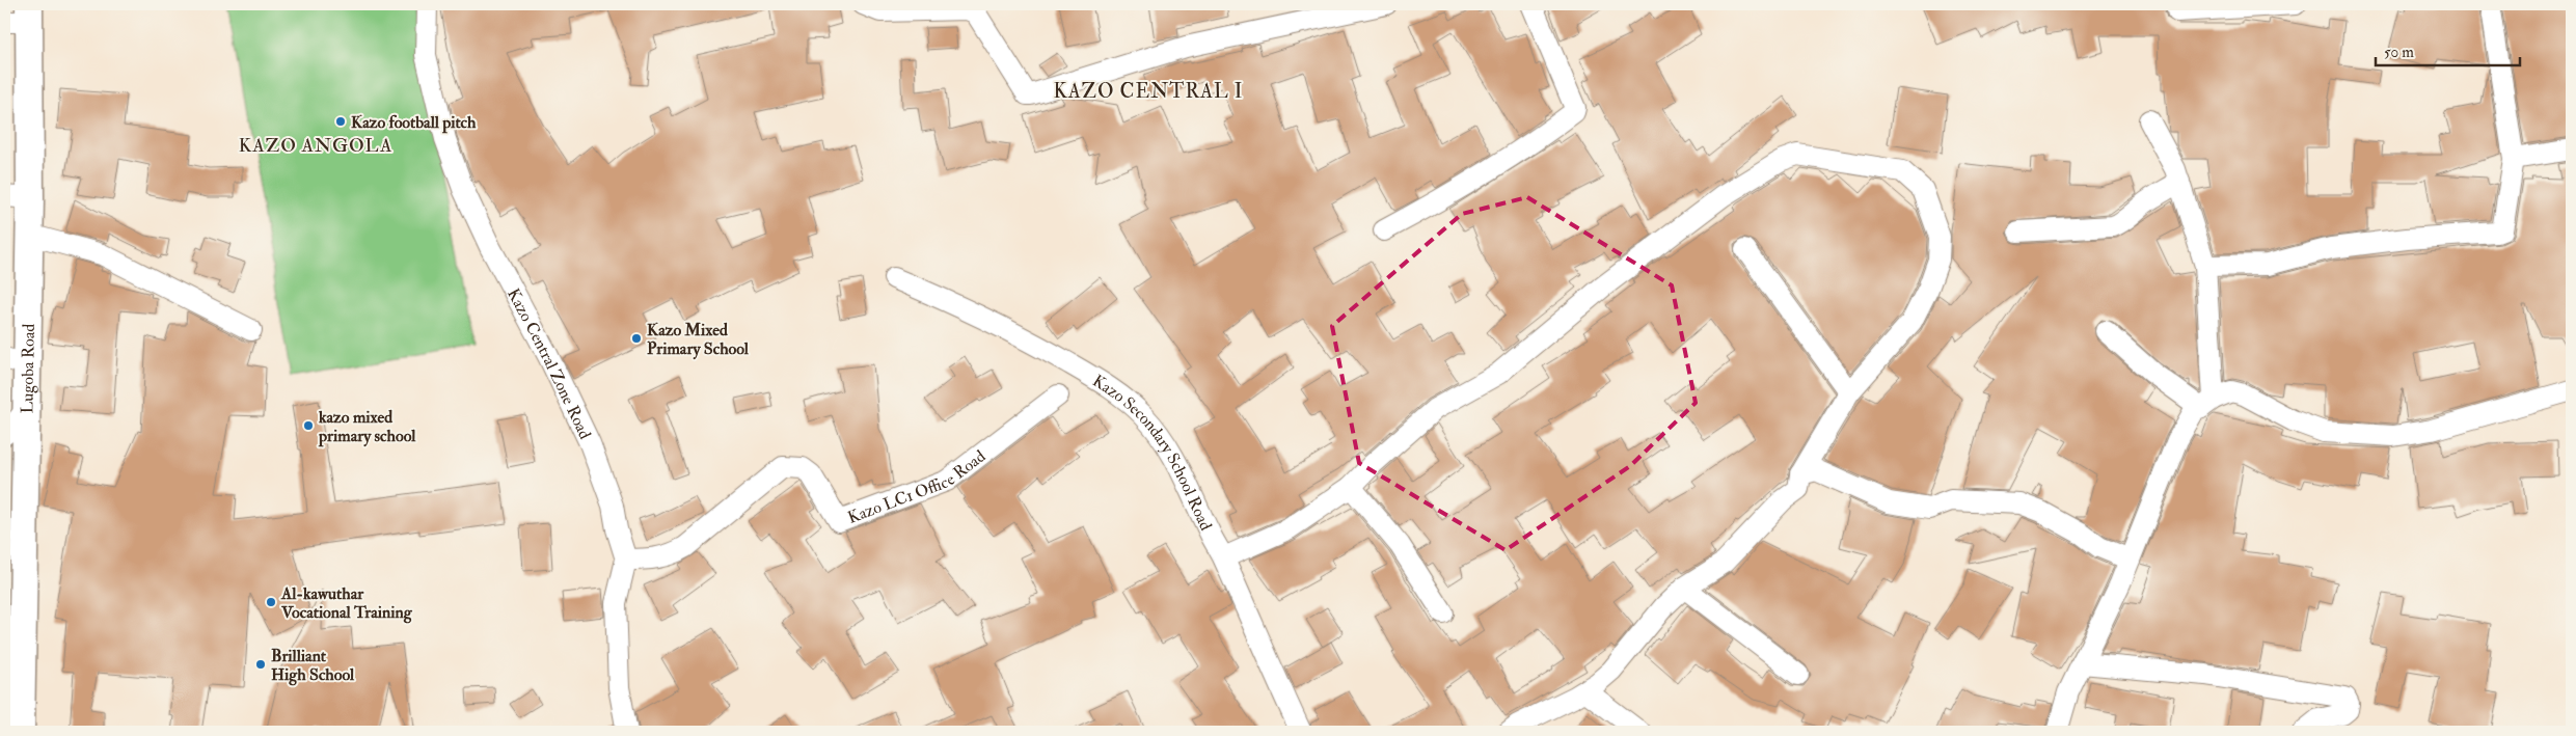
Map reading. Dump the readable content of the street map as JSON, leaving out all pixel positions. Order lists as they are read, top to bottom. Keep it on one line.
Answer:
{"streets":{"street":["Kazo Central Zone Road","Lugoba Road","Kazo Secondary School Road","Kazo LC1 Office Road"]},"crossings":[["Kazo Central Zone Road","Kazo LC1 Office Road"]],"districts":["KAZO CENTRAL I","KAZO ANGOLA"],"places":["Kazo football pitch","Kazo Mixed Primary School","kazo mixed primary school","Al-kawuthar Vocational Training","Brilliant High School"],"scale_bar":"50 m"}
